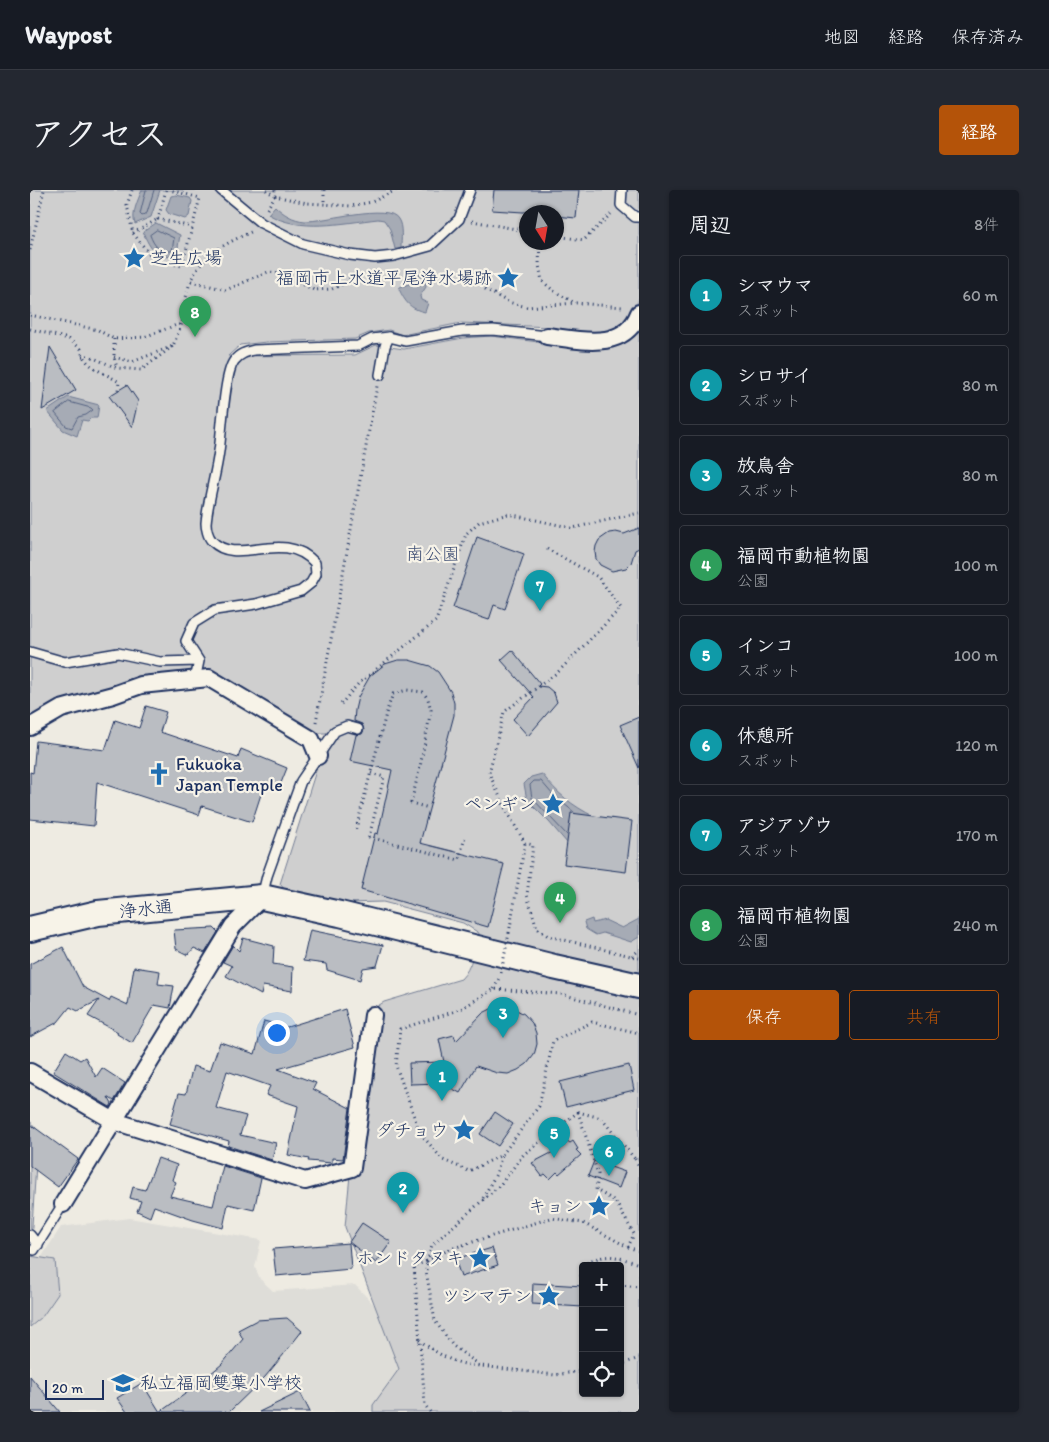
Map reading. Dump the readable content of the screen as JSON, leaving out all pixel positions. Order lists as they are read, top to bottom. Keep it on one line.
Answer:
{"streets":{"street":["浄水通"]},"parks":["南公園"],"places":{"place":["芝生広場","福岡市上水道平尾浄水場跡","ペンギン","ダチョウ","キョン","ホンドタヌキ","ツシマテン"],"church":["Fukuoka Japan Temple"],"school or university":["私立福岡雙葉小学校"]},"scale_bar":"20 m","north":"bottom","page":{"header":"Waypost","nav":["地図","経路","保存済み"],"title":"アクセス","buttons":["経路",["保存","共有"]],"heading":["周辺","8件"],"list":[{"mark":"1","name":"シマウマ","note":"スポット","value":"60 m"},{"mark":"2","name":"シロサイ","note":"スポット","value":"80 m"},{"mark":"3","name":"放鳥舎","note":"スポット","value":"80 m"},{"mark":"4","name":"福岡市動植物園","note":"公園","value":"100 m"},{"mark":"5","name":"インコ","note":"スポット","value":"100 m"},{"mark":"6","name":"休憩所","note":"スポット","value":"120 m"},{"mark":"7","name":"アジアゾウ","note":"スポット","value":"170 m"},{"mark":"8","name":"福岡市植物園","note":"公園","value":"240 m"}],"pins":["8","7","4","3","1","5","6","2"],"map_buttons":["+","−"],"scale":"20 m"}}
